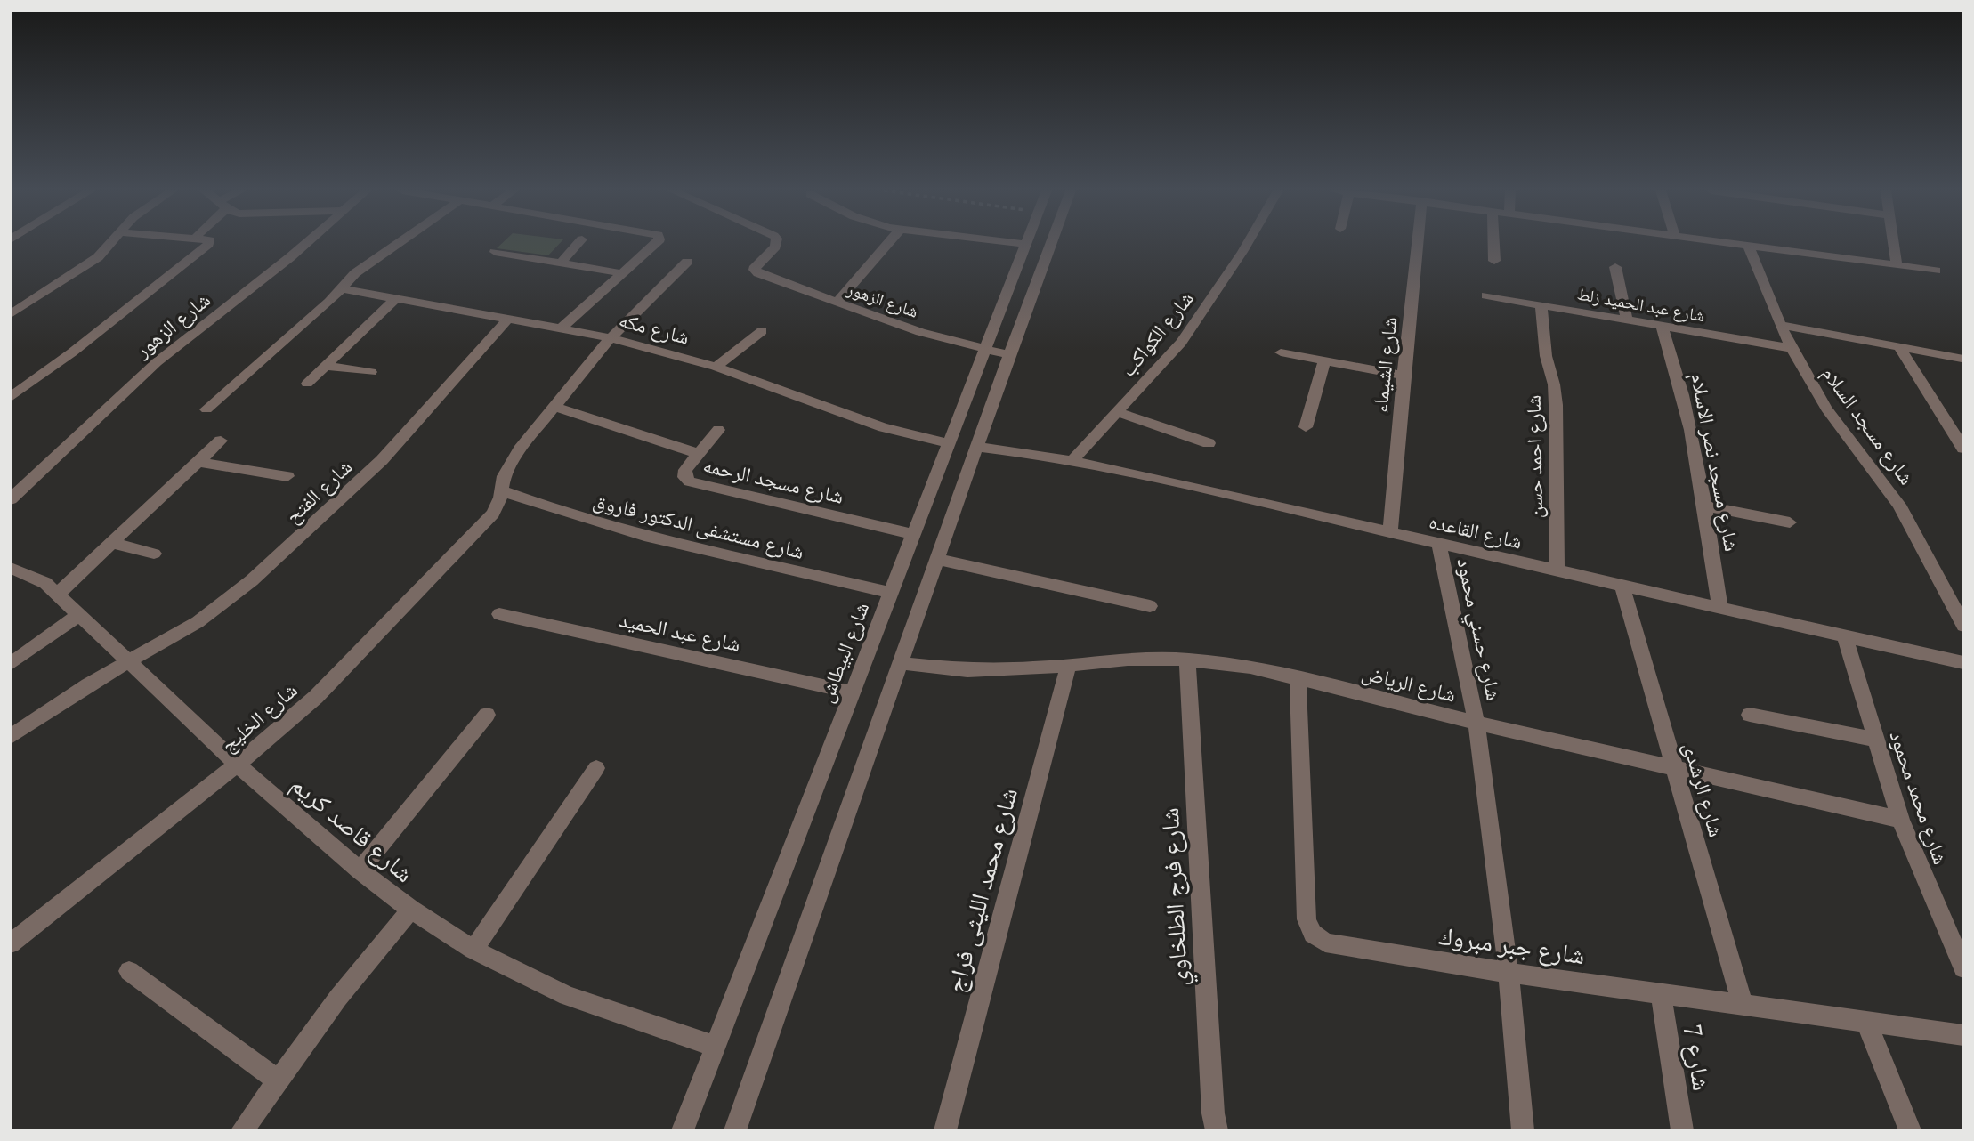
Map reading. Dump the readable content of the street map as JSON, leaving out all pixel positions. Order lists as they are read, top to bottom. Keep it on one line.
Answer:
{"streets":{"street":["شارع الزهور","شارع عبد الحميد زلط","شارع مكه","شارع الكواكب","شارع الشيماء","شارع مسجد السلام","شارع احمد حسن","شارع مسجد نصر الاسلام","شارع مسجد الرحمه","شارع الفتح","شارع مستشفى الدكتور فاروق","شارع القاعده","شارع حسني محمود","شارع عبد الحميد","شارع البيطاش","شارع الرياض","شارع الخليج","شارع الرشدى","شارع محمد محمود","شارع قاصد كريم","شارع محمد الليثى فراج","شارع فرج الطلخاوي","شارع جبر مبروك","شارع 7"]},"crossings":[["شارع الزهور","شارع البيطاش"],["شارع عبد الحميد زلط","شارع مسجد السلام"],["شارع عبد الحميد زلط","شارع احمد حسن"],["شارع عبد الحميد زلط","شارع مسجد نصر الاسلام"],["شارع مكه","شارع الفتح"],["شارع مكه","شارع البيطاش"],["شارع مكه","شارع الخليج"],["شارع الكواكب","شارع القاعده"],["شارع الشيماء","شارع القاعده"],["شارع احمد حسن","شارع القاعده"],["شارع مسجد نصر الاسلام","شارع القاعده"],["شارع مسجد الرحمه","شارع البيطاش"],["شارع الفتح","شارع قاصد كريم"],["شارع مستشفى الدكتور فاروق","شارع البيطاش"],["شارع مستشفى الدكتور فاروق","شارع الخليج"],["شارع القاعده","شارع حسني محمود"],["شارع القاعده","شارع الرشدى"],["شارع القاعده","شارع محمد محمود"],["شارع حسني محمود","شارع الرياض"],["شارع حسني محمود","شارع جبر مبروك"],["شارع عبد الحميد","شارع البيطاش"],["شارع البيطاش","شارع قاصد كريم"],["شارع الرياض","شارع الرشدى"],["شارع الرياض","شارع محمد محمود"],["شارع الرياض","شارع محمد الليثى فراج"],["شارع الرياض","شارع فرج الطلخاوي"],["شارع الرياض","شارع جبر مبروك"],["شارع الخليج","شارع قاصد كريم"],["شارع الرشدى","شارع جبر مبروك"],["شارع جبر مبروك","شارع 7"]]}
